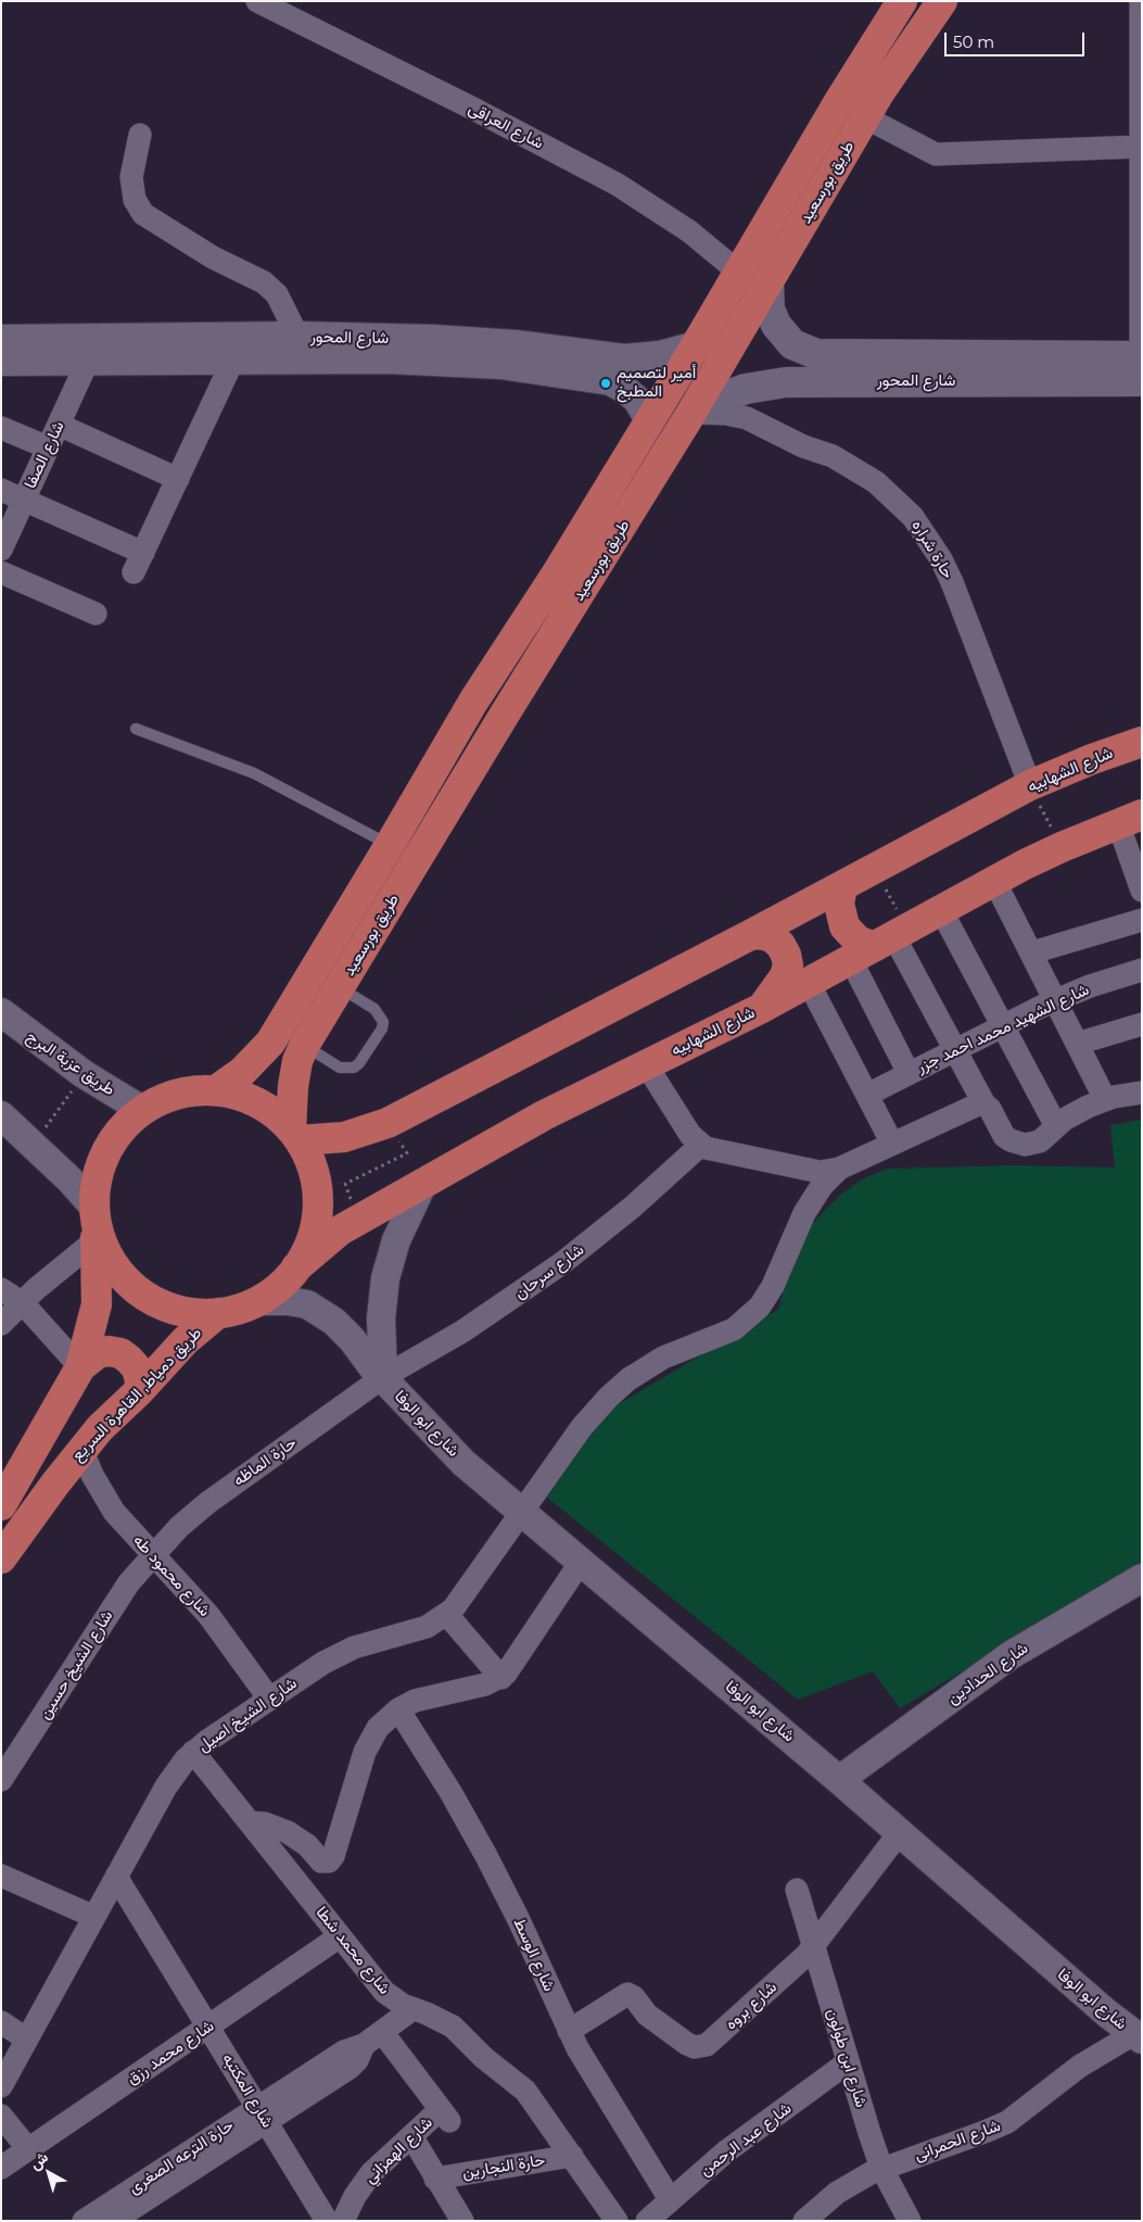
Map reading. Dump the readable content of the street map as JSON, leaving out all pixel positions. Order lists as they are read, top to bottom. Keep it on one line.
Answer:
{"streets":{"highway":["طريق بورسعيد","شارع الشهابيه","طريق دمياط, القاهرة السريع"],"main road":["شارع المحور"],"street":["شارع العراقى","شارع الصفا","حارة شراره","شارع الشهيد محمد احمد جزر","طريق عزبة البرج","شارع سرحان","شارع ابو الوفا","حارة الماظه","شارع محمود طه","شارع الشيخ حسين","شارع الحدادين","شارع الشيخ اصيل","شارع محمد شطا","شارع الوسط","شارع بروه","شارع محمد رزق","شارع ابن طولون","شارع المكتبه","شارع عبد الرحمن","شارع الحمرانى","شارع الهمزاني","حارة الترعه الصغرى","حارة النجارين"]},"crossings":[["شارع العراقى","طريق بورسعيد"],["طريق بورسعيد","شارع المحور"],["طريق بورسعيد","حارة شراره"],["طريق بورسعيد","شارع الشهابيه"],["شارع المحور","شارع الصفا"],["شارع المحور","حارة شراره"],["حارة شراره","شارع الشهابيه"],["شارع الشهابيه","شارع ابو الوفا"],["شارع سرحان","شارع ابو الوفا"],["شارع سرحان","حارة الماظه"],["طريق دمياط, القاهرة السريع","شارع محمود طه"],["شارع ابو الوفا","حارة الماظه"],["شارع ابو الوفا","شارع الحدادين"],["شارع ابو الوفا","شارع الشيخ اصيل"],["شارع ابو الوفا","شارع بروه"],["شارع ابو الوفا","شارع الحمرانى"],["حارة الماظه","شارع محمود طه"],["حارة الماظه","شارع الشيخ حسين"],["شارع محمود طه","شارع الشيخ حسين"],["شارع محمود طه","شارع الشيخ اصيل"],["شارع الشيخ اصيل","شارع محمد شطا"],["شارع الشيخ اصيل","شارع المكتبه"],["شارع محمد شطا","شارع محمد رزق"],["شارع محمد شطا","حارة الترعه الصغرى"],["شارع محمد شطا","حارة النجارين"],["شارع الوسط","شارع بروه"],["شارع الوسط","شارع عبد الرحمن"],["شارع بروه","شارع ابن طولون"],["شارع محمد رزق","شارع المكتبه"],["شارع ابن طولون","شارع عبد الرحمن"],["شارع ابن طولون","شارع الحمرانى"],["شارع المكتبه","حارة الترعه الصغرى"],["شارع الهمزاني","حارة الترعه الصغرى"]],"places":["أمير لتصميم المطبخ"],"scale_bar":"50 m","north":"top left"}
